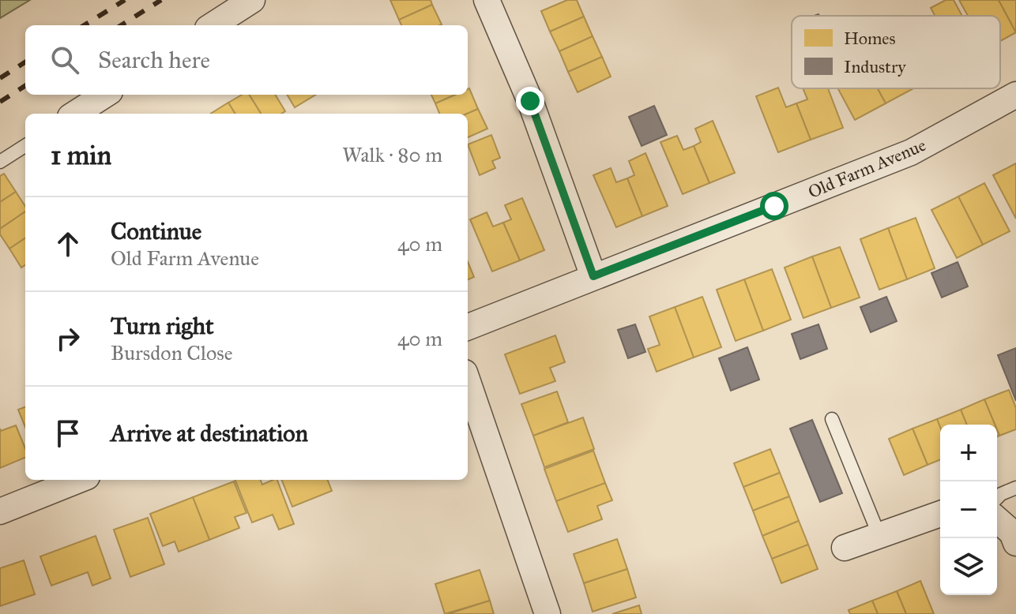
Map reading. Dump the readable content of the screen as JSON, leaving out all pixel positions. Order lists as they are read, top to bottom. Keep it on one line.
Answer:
{"streets":{"street":["Old Farm Avenue"]},"legend":["Homes","Industry"],"page":{"search":"Search here","heading":["1 min","Walk · 80 m"],"list":[["Continue","Old Farm Avenue","40 m"],["Turn right","Bursdon Close","40 m"],"Arrive at destination"],"map_buttons":["+","−"]}}
